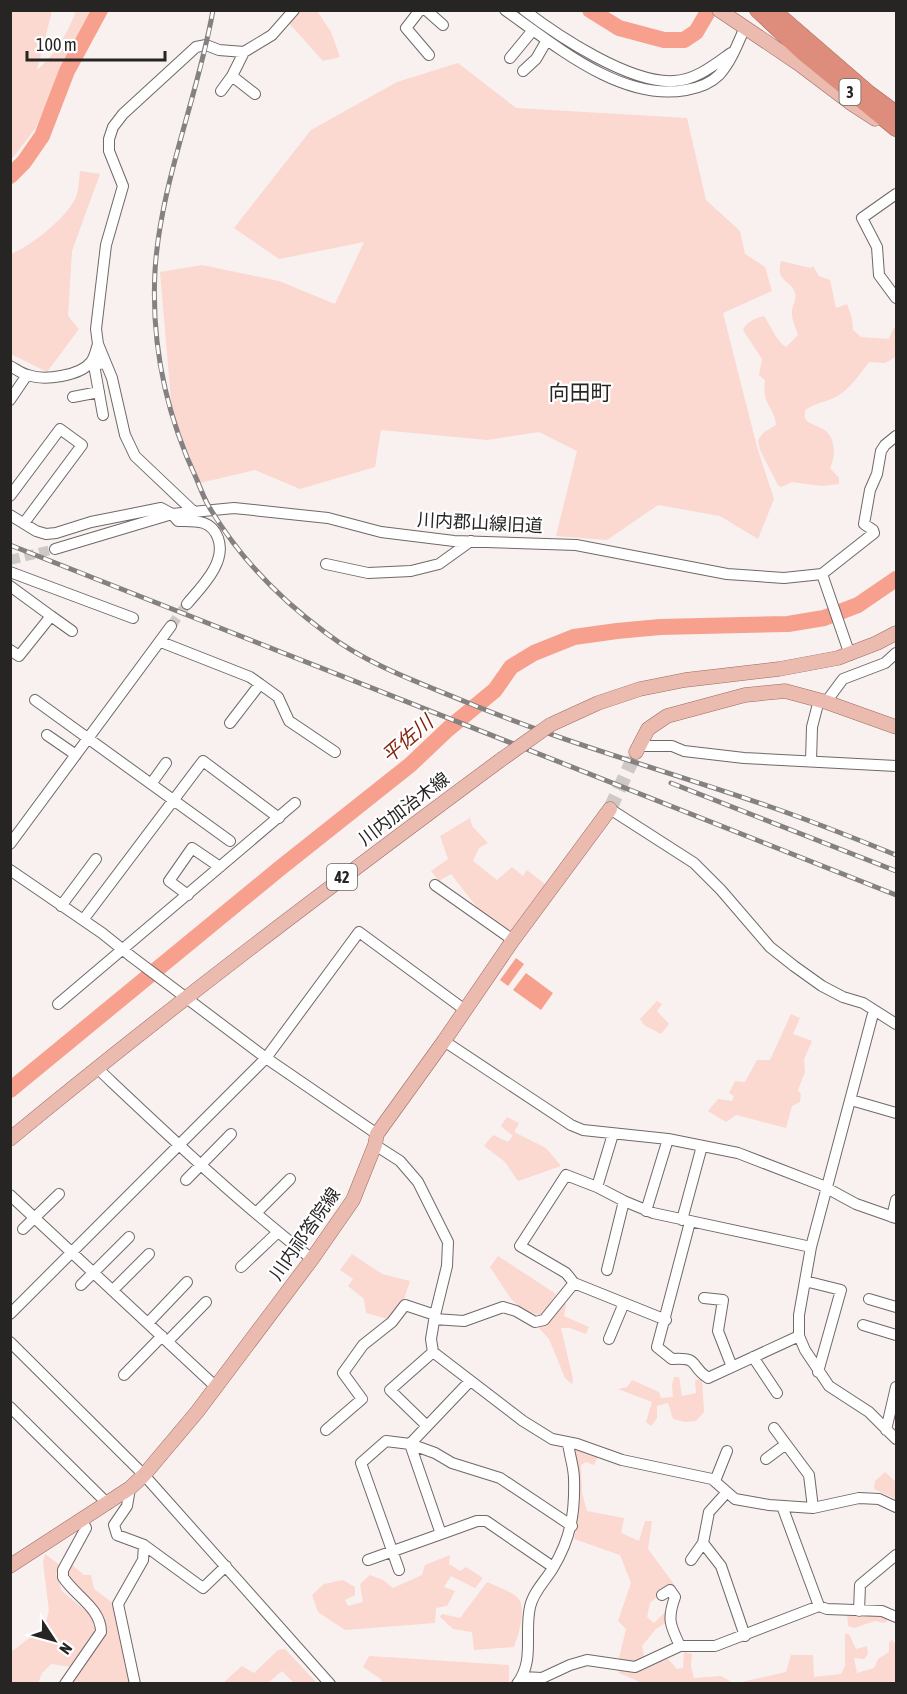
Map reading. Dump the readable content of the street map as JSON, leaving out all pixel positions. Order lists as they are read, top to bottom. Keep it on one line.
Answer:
{"streets":{"highway":["3"],"main road":["川内加治木線","42","川内祁答院線"],"street":["川内郡山線旧道"]},"districts":["向田町"],"water":["平佐川"],"scale_bar":"100 m","north":"bottom right"}
